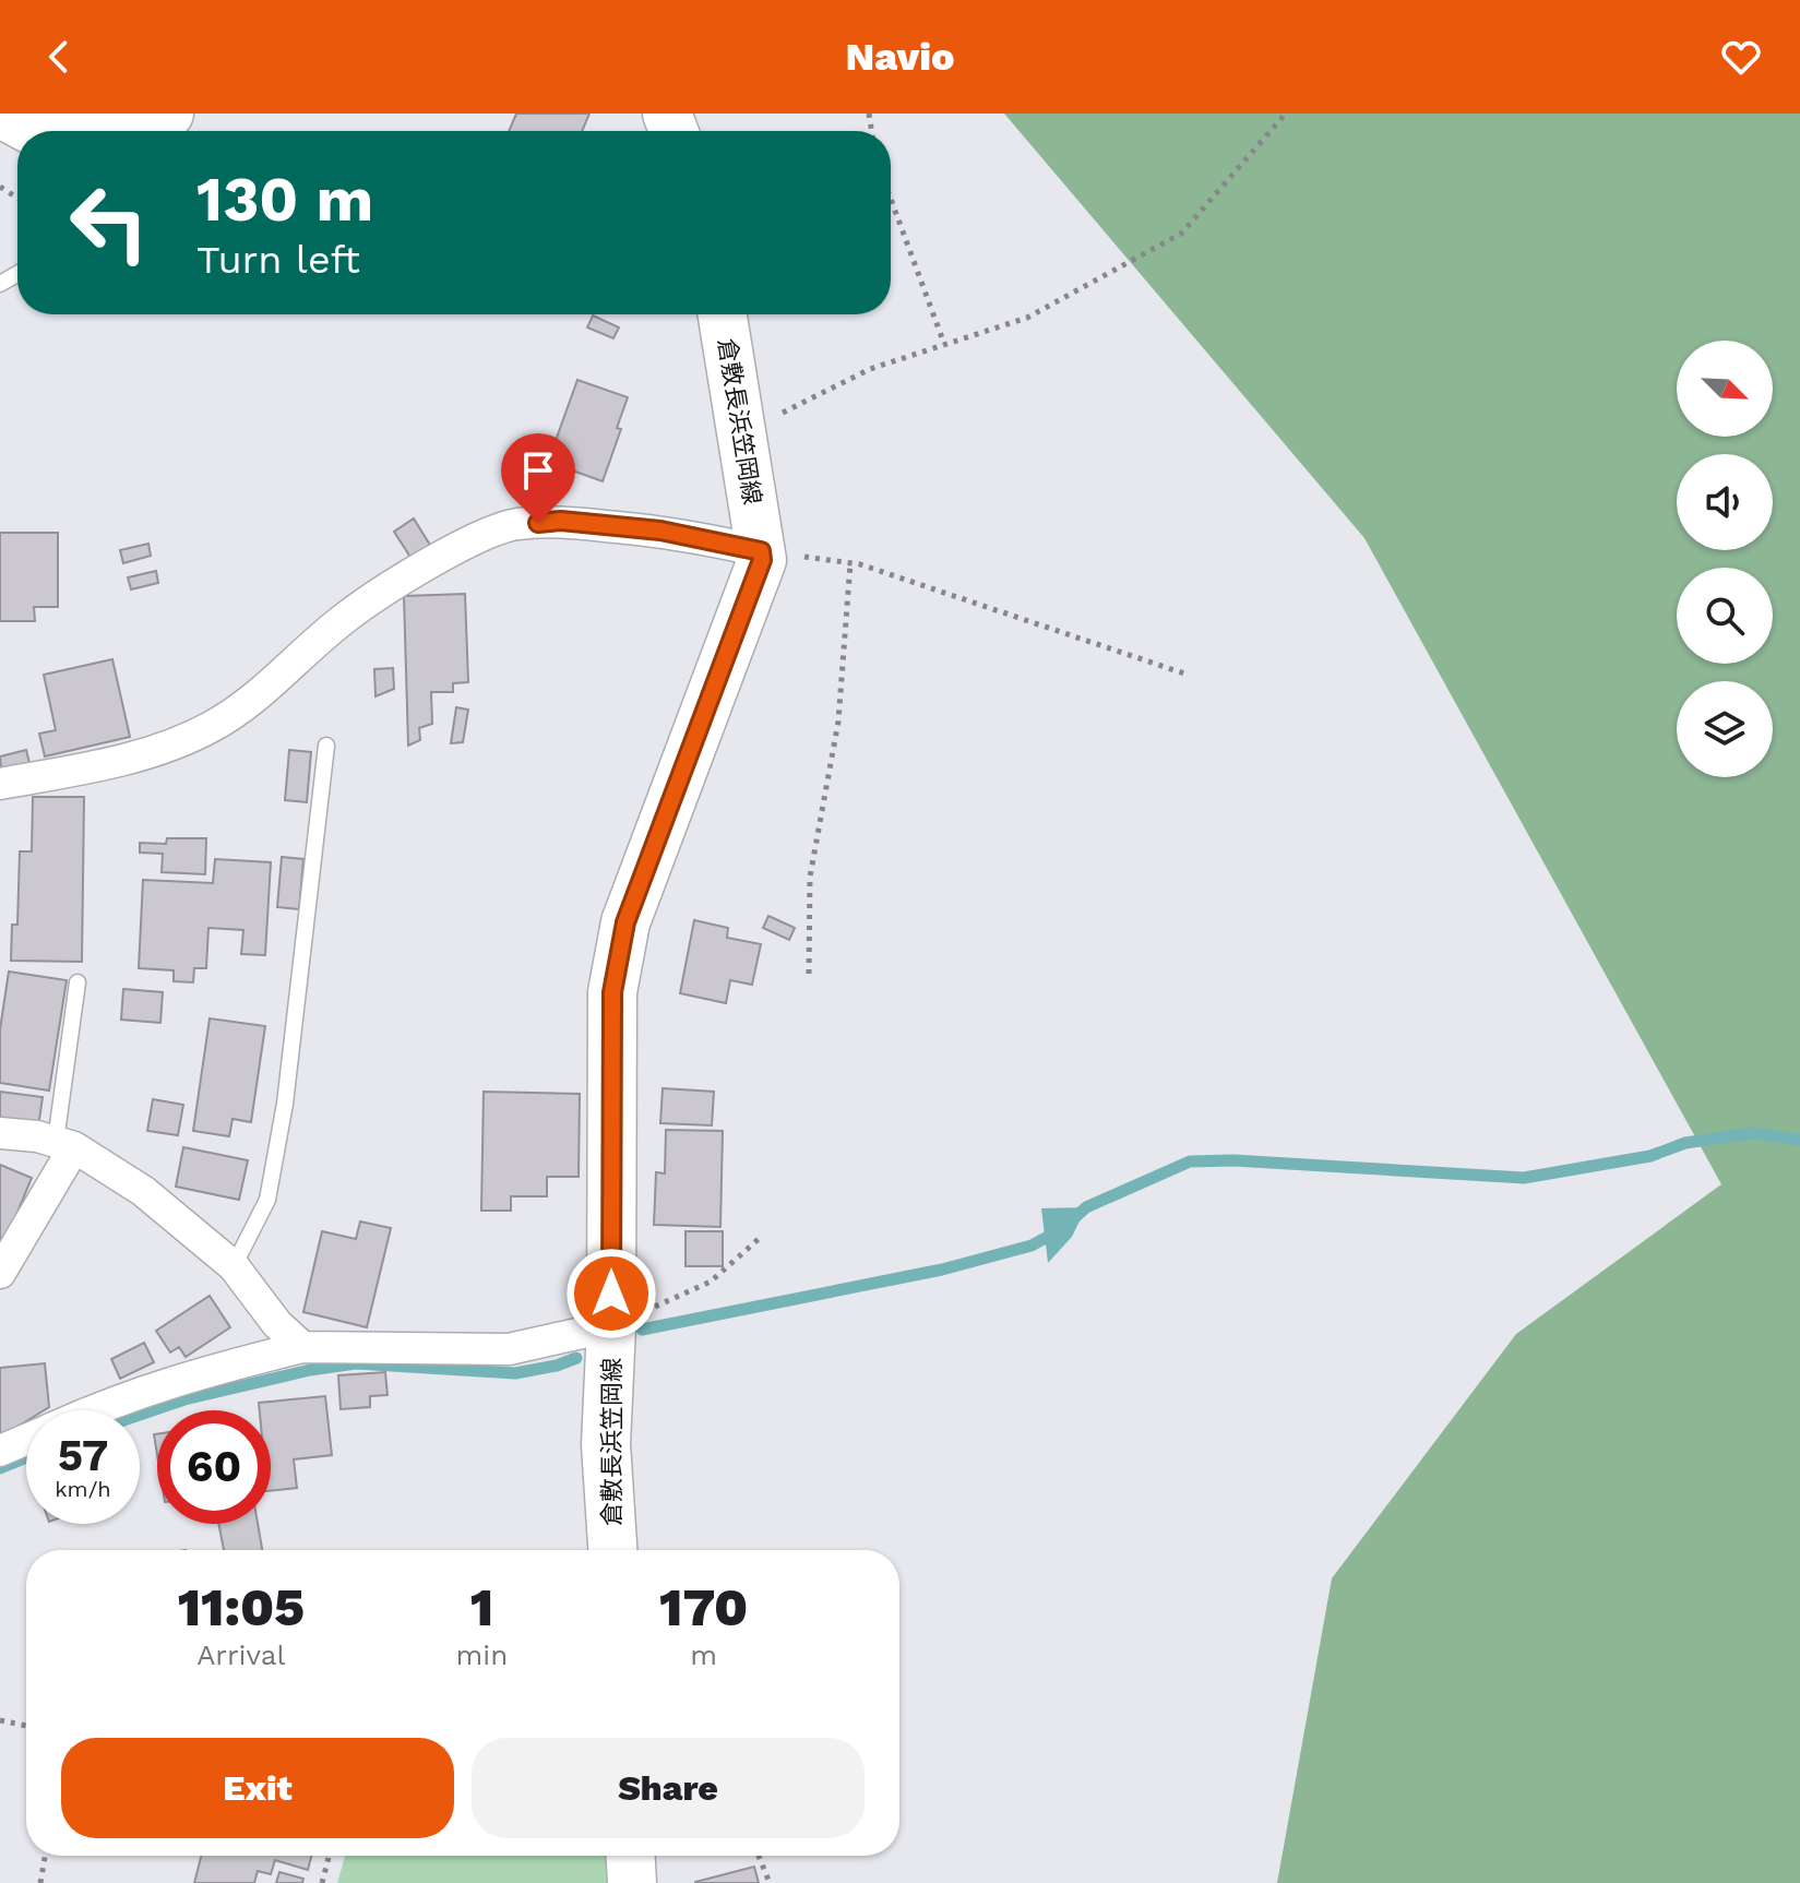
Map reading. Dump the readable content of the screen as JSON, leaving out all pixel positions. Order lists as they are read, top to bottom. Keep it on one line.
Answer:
{"streets":{"main road":["倉敷長浜笠岡線"]},"north":"bottom right","page":{"header":"Navio","turn":["130 m","Turn left"],"speed":"57 km/h","limit":"60","eta":["11:05","Arrival","1","min","170","m"],"buttons":["Exit","Share"]}}
